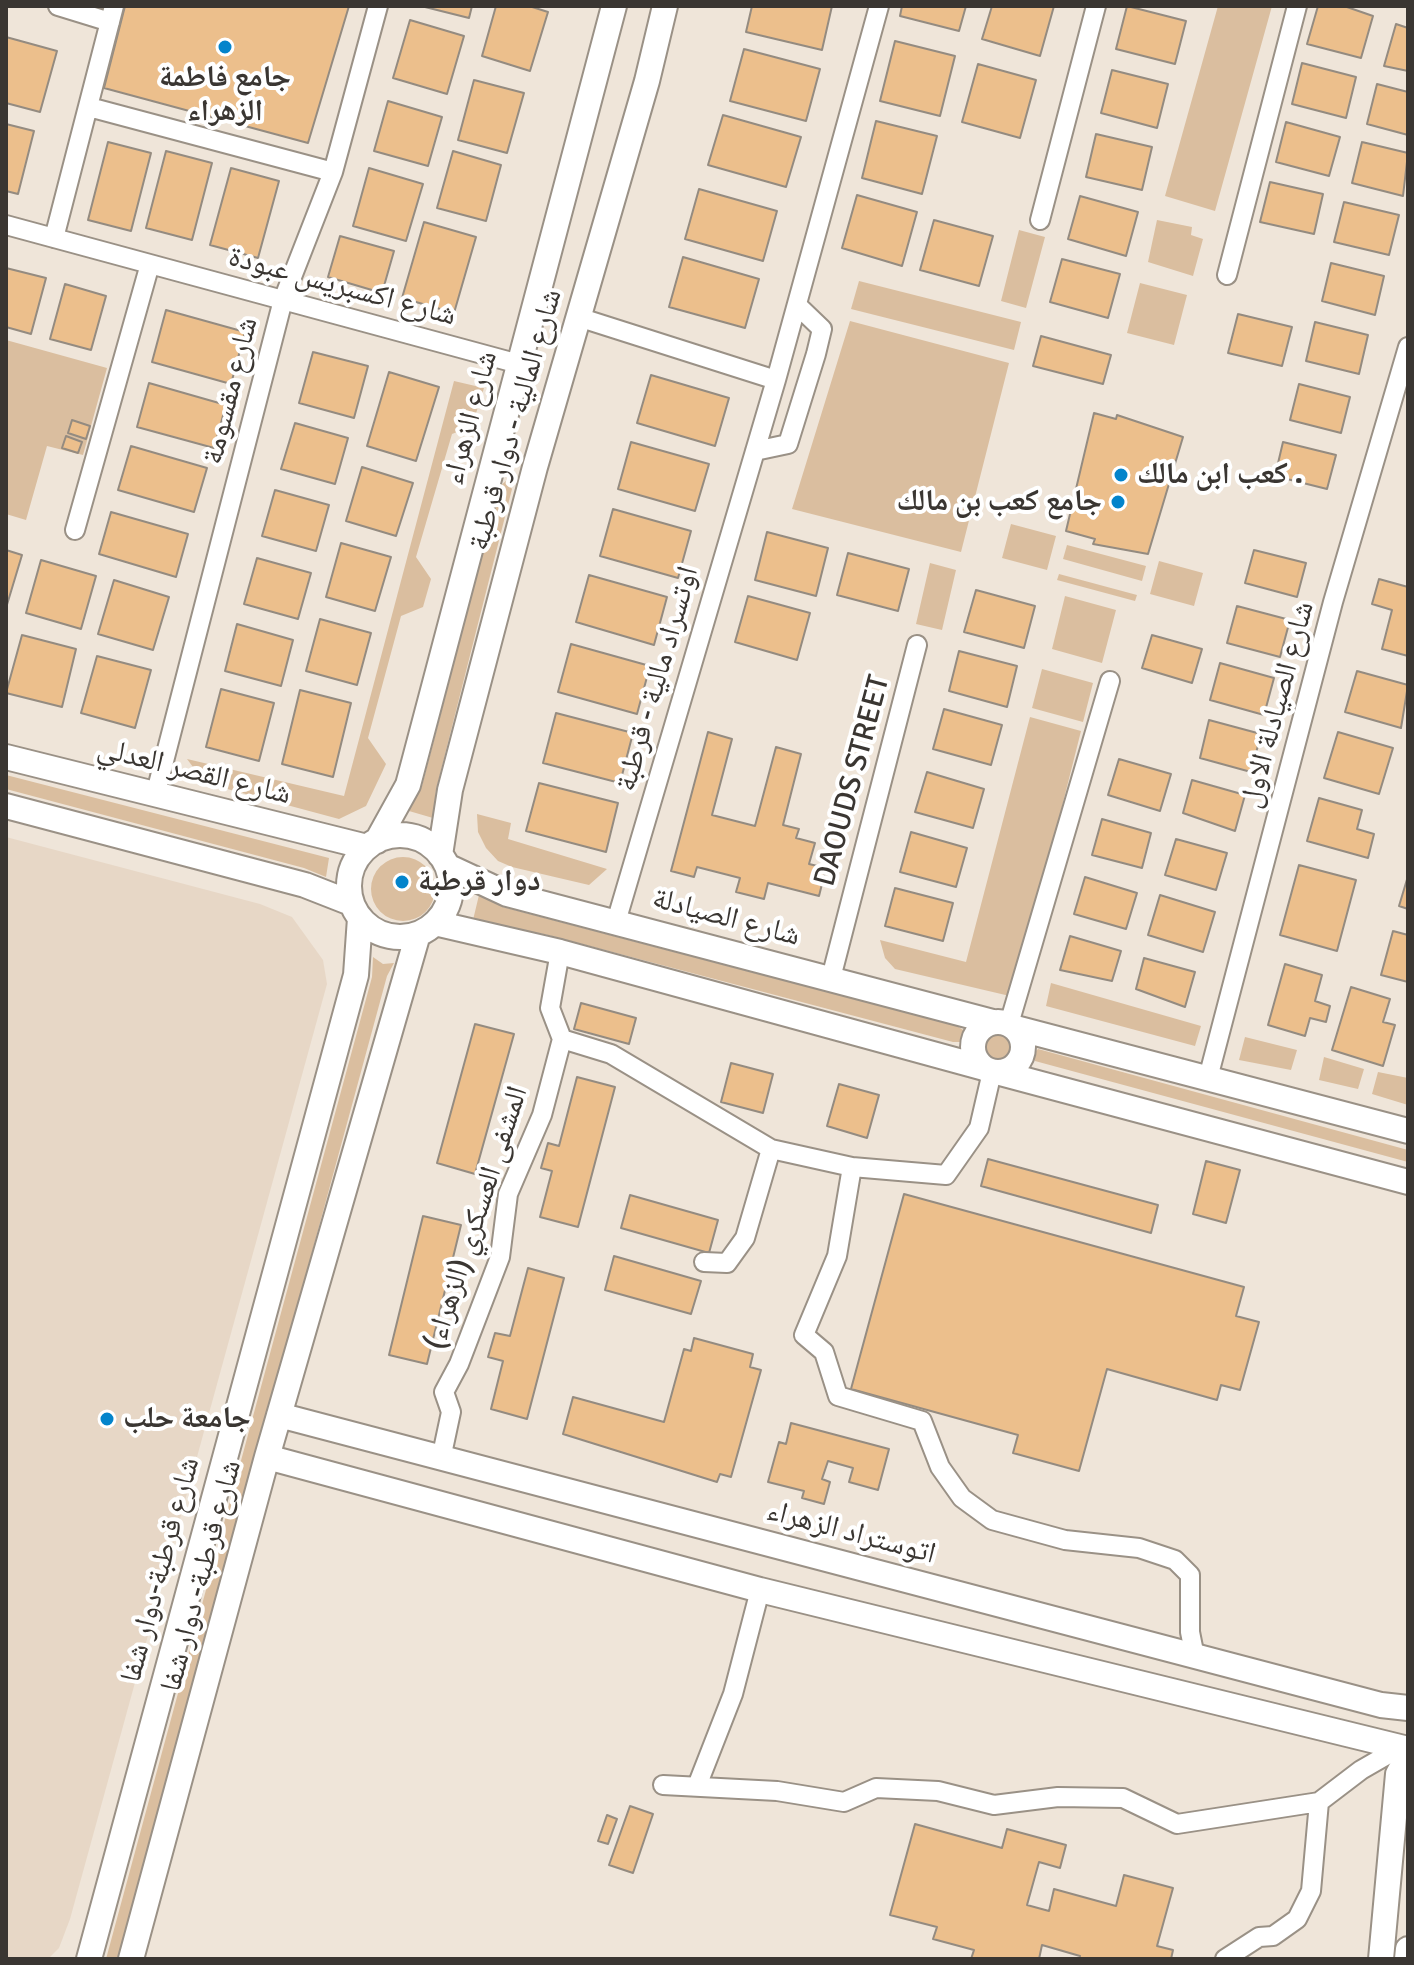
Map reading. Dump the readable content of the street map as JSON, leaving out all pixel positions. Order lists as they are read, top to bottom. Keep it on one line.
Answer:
{"streets":{"street":["شارع اكسبريس عبودة","شارع مقسومة","شارع الزهراء","شارع المالية - دوار قرطبة","اوتسراد مالية - قرطبة","شارع الصيادلة الاول","شارع القصر العدلي","DAOUDS STREET","شارع الصيادلة","المشفى العسكري (الزهراء)","اتوستراد الزهراء","شارع قرطبة-دوار شفا","شارع قرطبة- دوار شفا"]},"crossings":[["شارع اكسبريس عبودة","شارع مقسومة"],["شارع اكسبريس عبودة","شارع الزهراء"],["شارع مقسومة","شارع القصر العدلي"],["شارع الزهراء","شارع المالية - دوار قرطبة"],["شارع الزهراء","شارع القصر العدلي"],["شارع الزهراء","شارع الصيادلة"],["شارع الزهراء","شارع قرطبة-دوار شفا"],["شارع الزهراء","شارع قرطبة- دوار شفا"],["شارع المالية - دوار قرطبة","شارع القصر العدلي"],["شارع المالية - دوار قرطبة","شارع الصيادلة"],["شارع المالية - دوار قرطبة","شارع قرطبة-دوار شفا"],["شارع المالية - دوار قرطبة","شارع قرطبة- دوار شفا"],["اوتسراد مالية - قرطبة","شارع الصيادلة"],["شارع الصيادلة الاول","شارع الصيادلة"],["شارع القصر العدلي","شارع الصيادلة"],["شارع القصر العدلي","شارع قرطبة-دوار شفا"],["شارع القصر العدلي","شارع قرطبة- دوار شفا"],["DAOUDS STREET","شارع الصيادلة"],["شارع الصيادلة","شارع قرطبة-دوار شفا"],["شارع الصيادلة","شارع قرطبة- دوار شفا"],["المشفى العسكري (الزهراء)","اتوستراد الزهراء"],["اتوستراد الزهراء","شارع قرطبة- دوار شفا"],["شارع قرطبة-دوار شفا","شارع قرطبة- دوار شفا"]],"places":["جامع فاطمة الزهراء","كعب ابن مالك .","جامع كعب بن مالك","دوار قرطبة","جامعة حلب"]}
